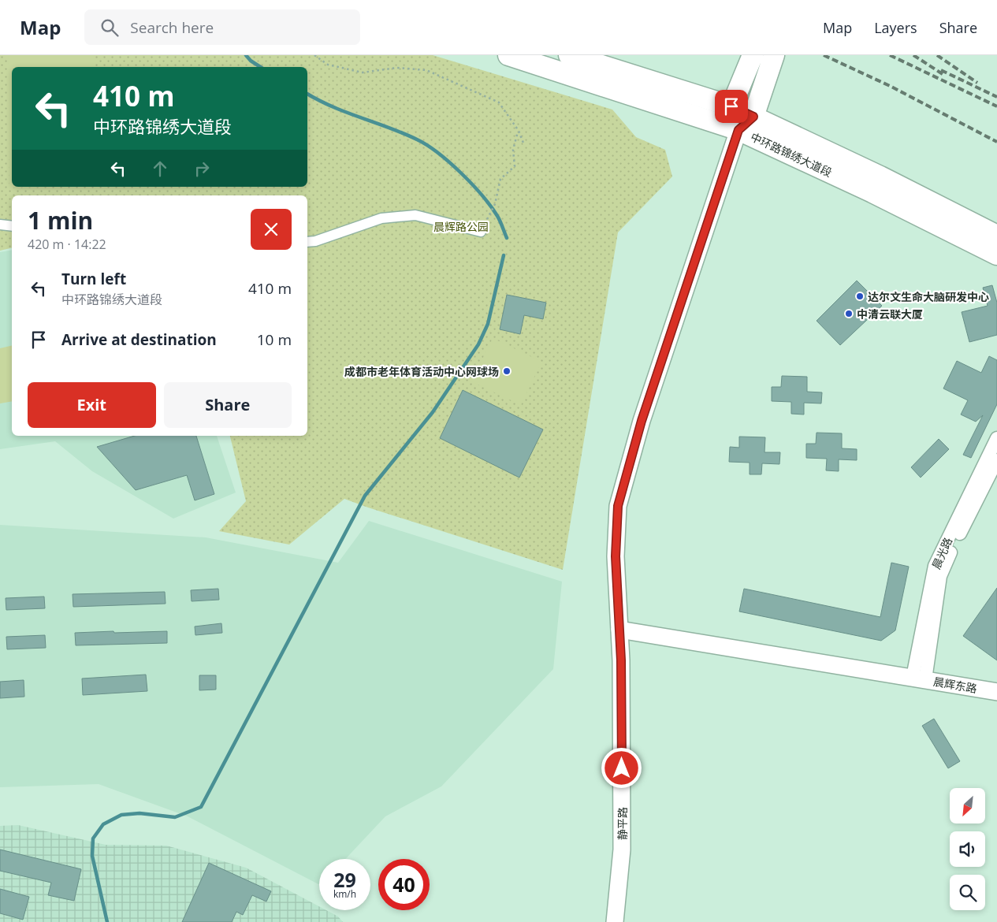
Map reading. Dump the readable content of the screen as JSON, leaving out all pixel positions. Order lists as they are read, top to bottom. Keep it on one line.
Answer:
{"streets":{"main road":["中环路锦绣大道段"],"street":["晨光路","晨辉东路","静平路"]},"crossings":[["中环路锦绣大道段","静平路"],["晨光路","晨辉东路"],["晨辉东路","静平路"]],"parks":["晨辉路公园"],"places":["达尔文生命大脑研发中心","中清云联大厦","成都市老年体育活动中心网球场"],"north":"bottom left","page":{"header":"Map","search":"Search here","nav":["Map","Layers","Share"],"turn":["410 m","中环路锦绣大道段"],"heading":["1 min","420 m · 14:22"],"list":[{"name":"Turn left","note":"中环路锦绣大道段","value":"410 m"},{"name":"Arrive at destination","value":"10 m"}],"buttons":["Exit","Share"],"speed":"29 km/h","limit":"40"}}
